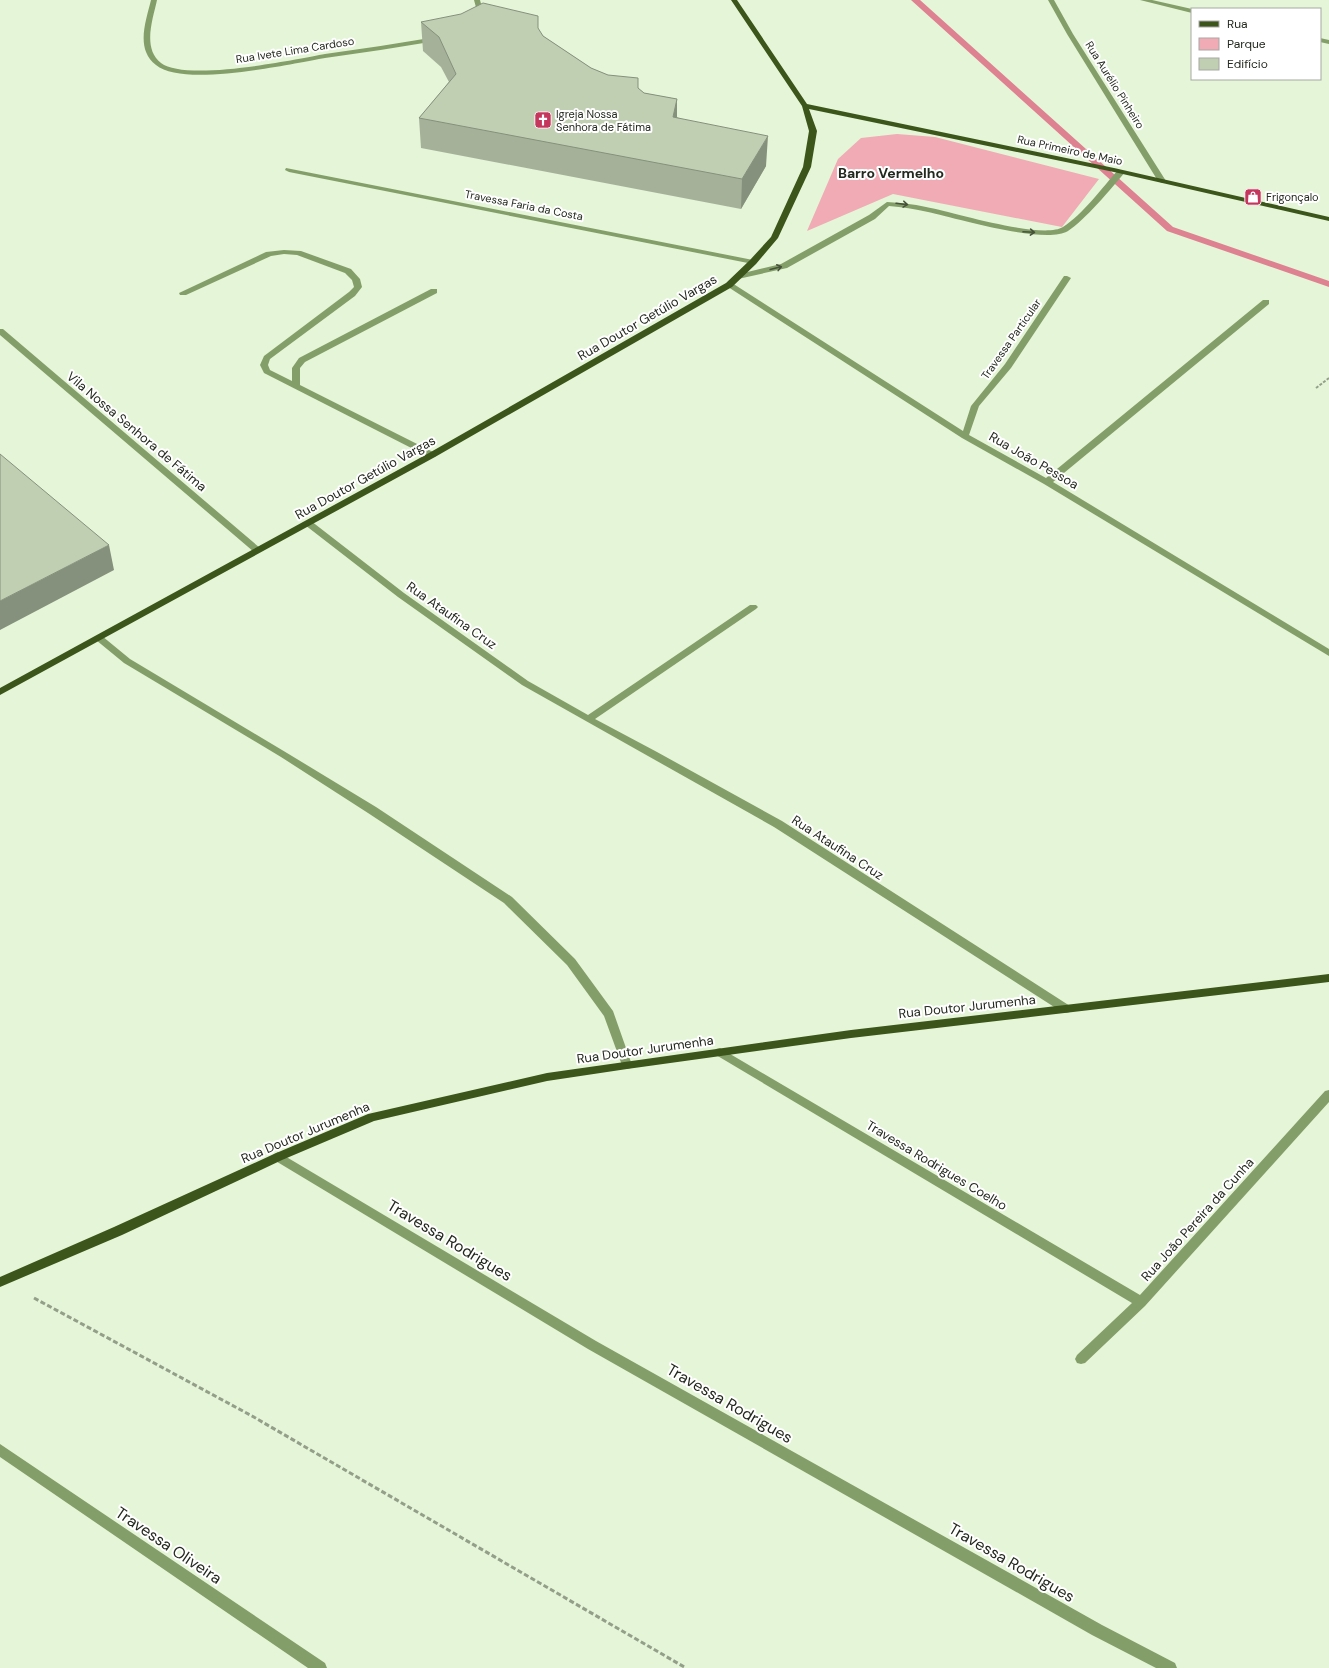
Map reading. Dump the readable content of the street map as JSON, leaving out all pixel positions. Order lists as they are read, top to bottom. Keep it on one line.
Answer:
{"streets":{"main road":["Rua Primeiro de Maio","Rua Doutor Getúlio Vargas","Rua Doutor Jurumenha"],"street":["Rua Ivete Lima Cardoso","Rua Aurélio Pinheiro","Travessa Faria da Costa","Travessa Particular","Vila Nossa Senhora de Fátima","Rua João Pessoa","Rua Ataufina Cruz","Travessa Rodrigues Coelho","Rua João Pereira da Cunha","Travessa Rodrigues","Travessa Oliveira"]},"crossings":[["Rua Aurélio Pinheiro","Rua Primeiro de Maio"],["Rua Primeiro de Maio","Rua Doutor Getúlio Vargas"],["Travessa Faria da Costa","Rua Doutor Getúlio Vargas"],["Rua Doutor Getúlio Vargas","Vila Nossa Senhora de Fátima"],["Rua Doutor Getúlio Vargas","Rua João Pessoa"],["Rua Doutor Getúlio Vargas","Rua Ataufina Cruz"],["Travessa Particular","Rua João Pessoa"],["Rua Ataufina Cruz","Rua Doutor Jurumenha"],["Rua Doutor Jurumenha","Travessa Rodrigues Coelho"],["Rua Doutor Jurumenha","Travessa Rodrigues"],["Travessa Rodrigues Coelho","Rua João Pereira da Cunha"]],"districts":["Barro Vermelho"],"places":{"church":["Igreja Nossa Senhora de Fátima"],"shop":["Frigonçalo"]},"legend":["Rua","Parque","Edifício"]}
